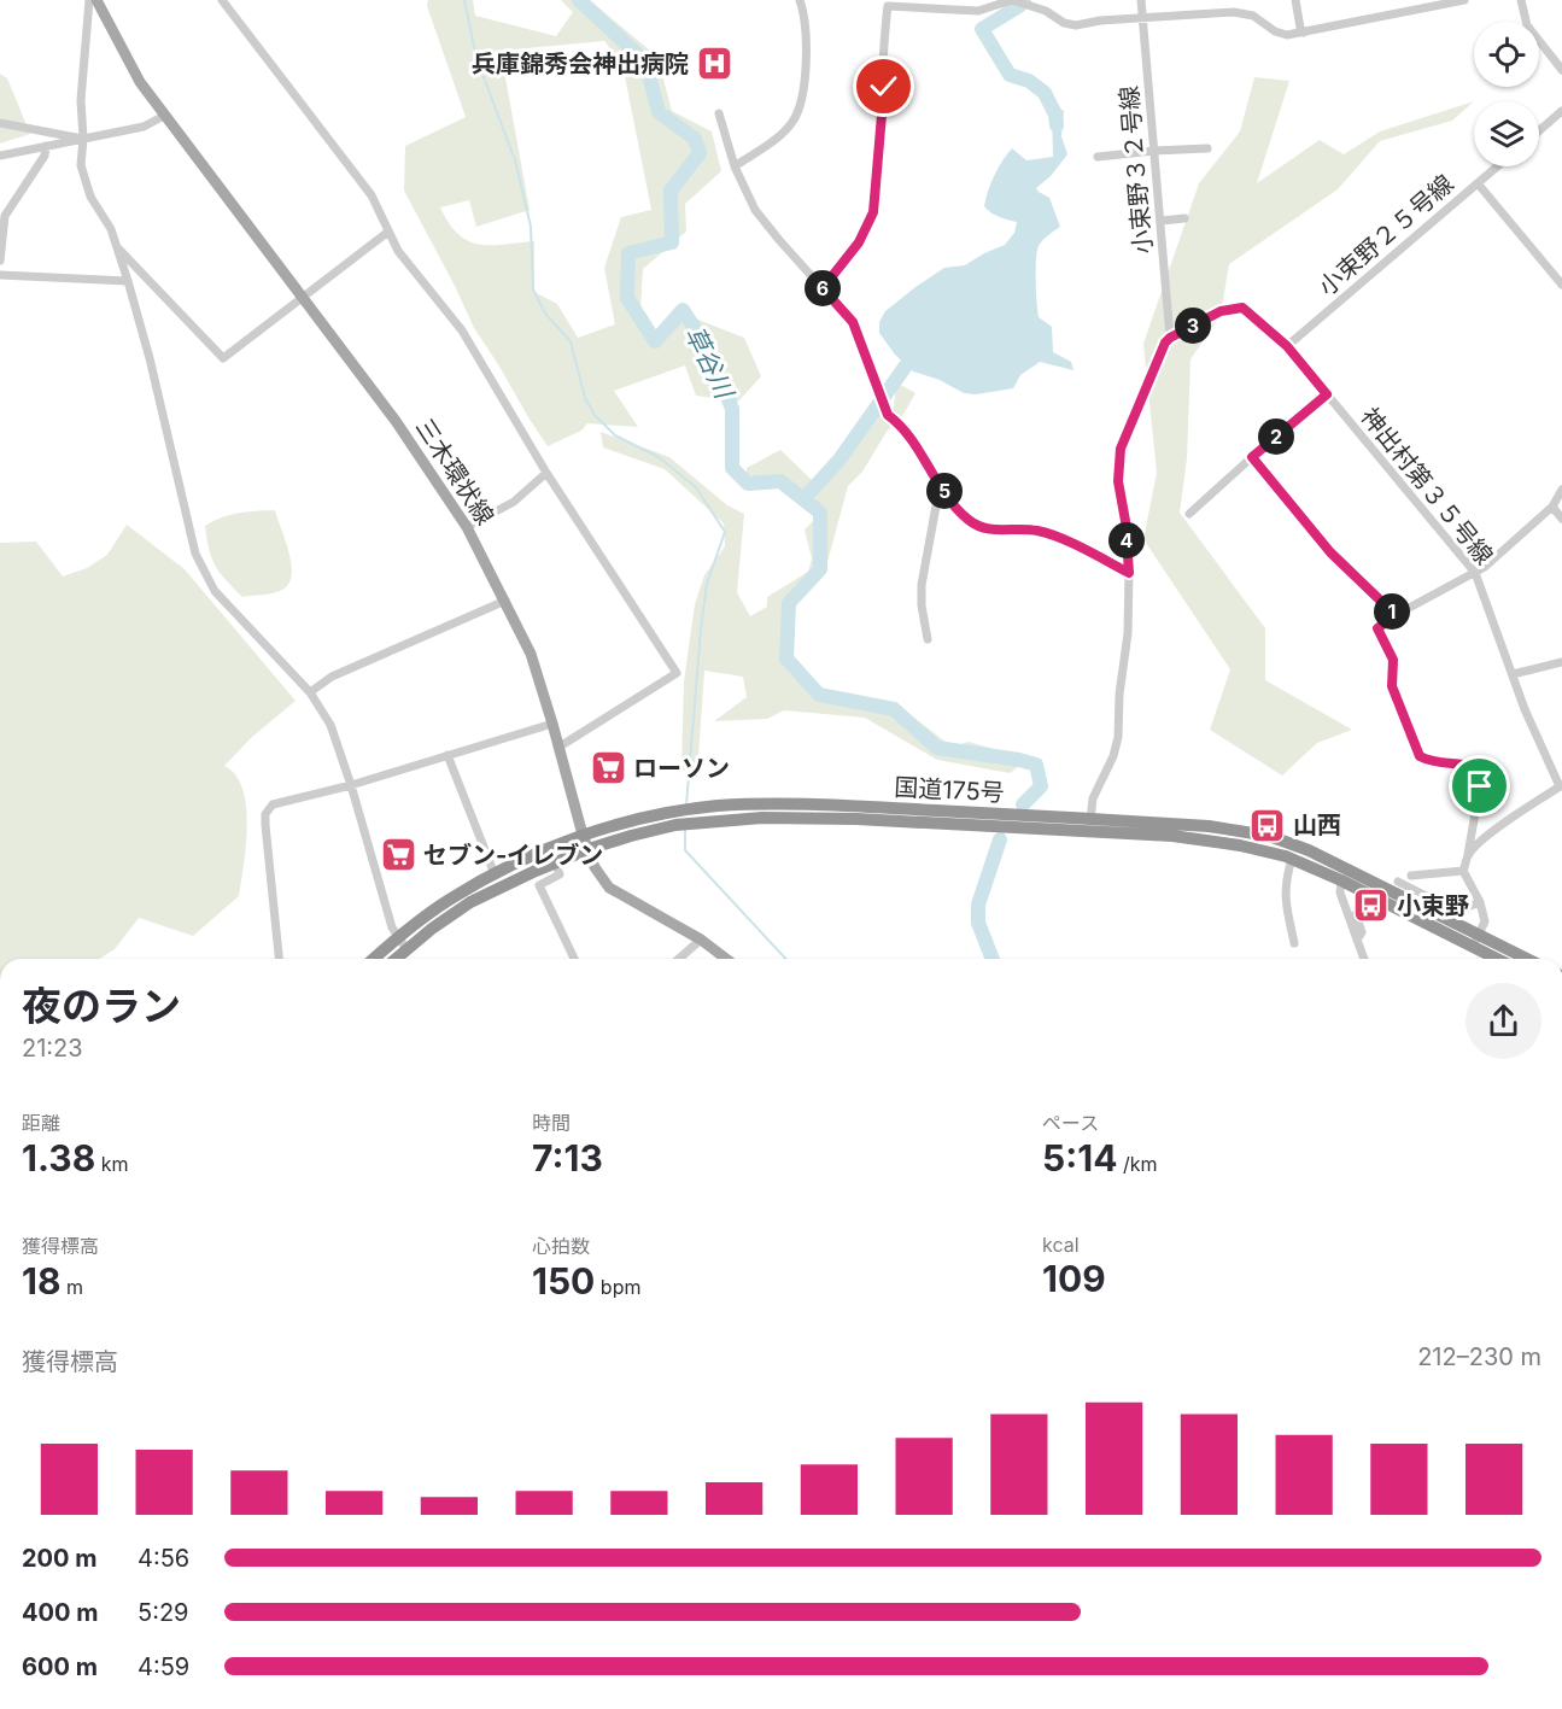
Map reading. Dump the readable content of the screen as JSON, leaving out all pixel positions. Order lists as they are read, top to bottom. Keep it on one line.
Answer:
{"streets":{"highway":["国道175号"],"main road":["三木環状線"],"street":["小束野３２号線","小束野２５号線","神出村第３５号線"]},"crossings":[["小束野３２号線","神出村第３５号線"],["小束野２５号線","神出村第３５号線"],["三木環状線","国道175号"]],"water":["草谷川"],"places":{"hospital":["兵庫錦秀会神出病院"],"supermarket":["ローソン","セブン-イレブン"],"bus stop":["山西","小束野"]},"page":{"pins":["6","3","2","5","4","1"],"heading":["夜のラン","21:23"],"stats":[["距離","1.38 km"],["時間","7:13"],["ペース","5:14 /km"],["獲得標高","18 m"],["心拍数","150 bpm"],["kcal","109"]],"chart":["獲得標高","212–230 m"],"list":[{"name":"200 m","note":"4:56"},{"name":"400 m","note":"5:29"},{"name":"600 m","note":"4:59"}]}}
